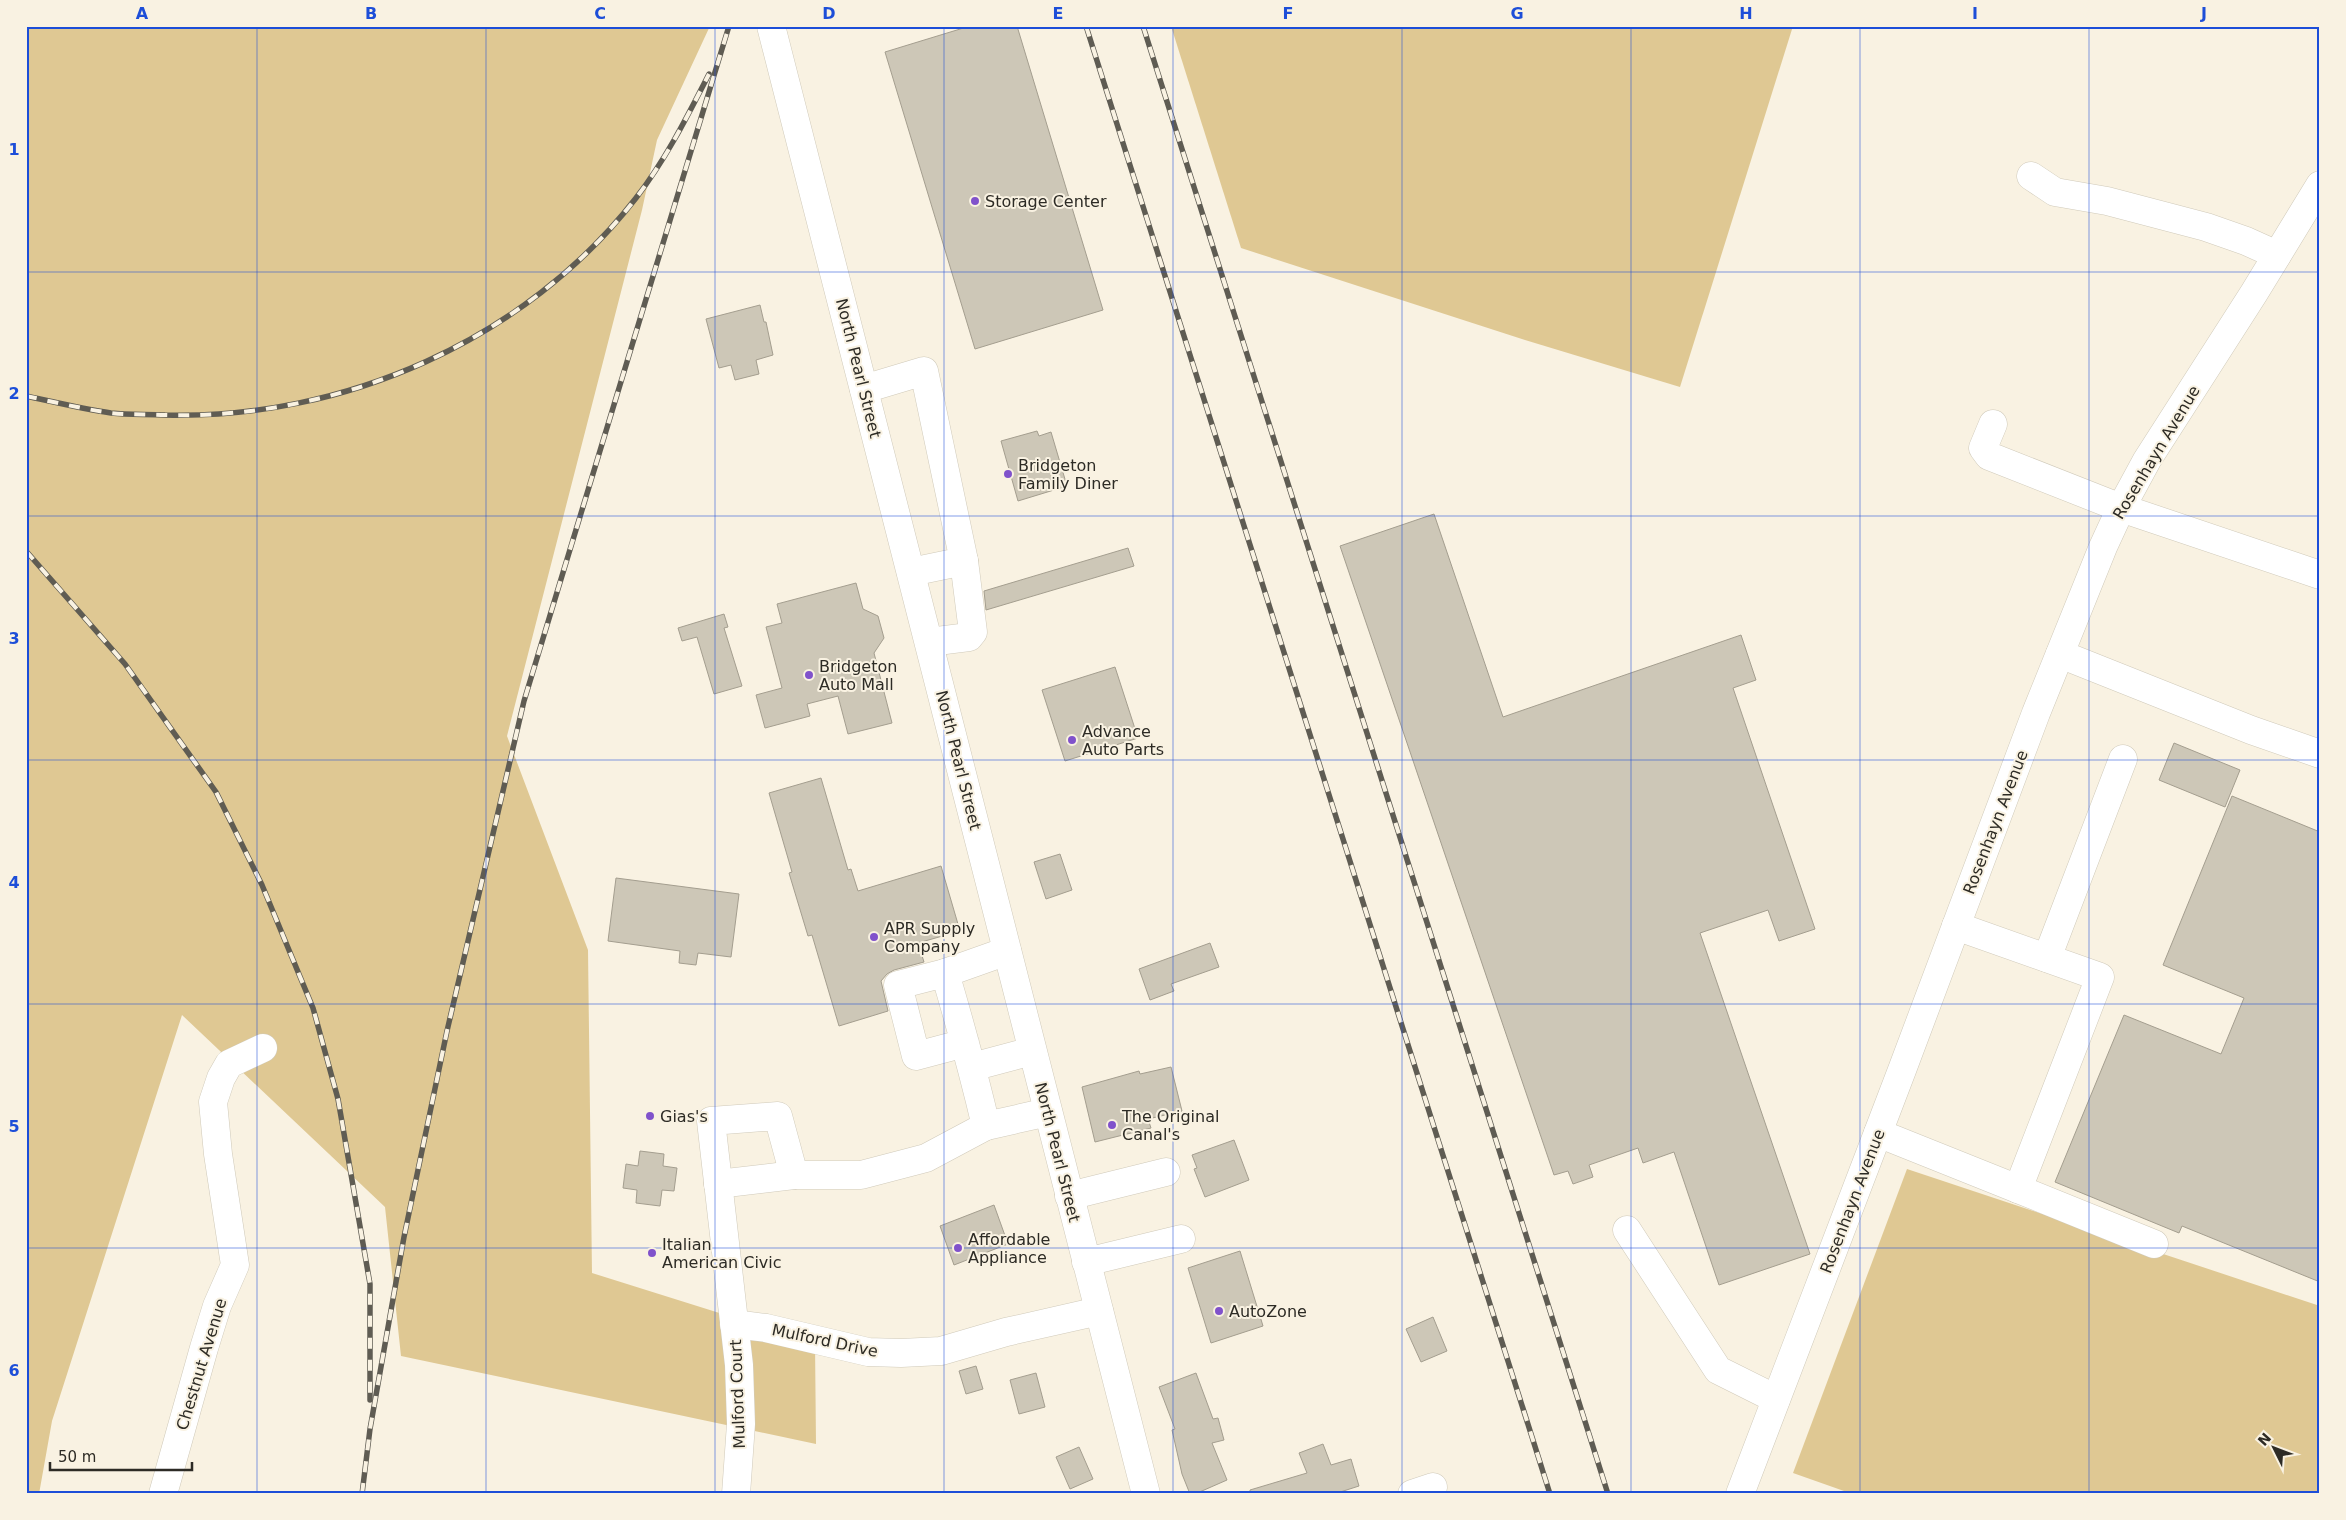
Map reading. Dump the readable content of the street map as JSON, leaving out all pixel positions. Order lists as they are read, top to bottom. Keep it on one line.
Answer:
{"streets":{"street":["North Pearl Street","Rosenhayn Avenue","Mulford Drive","Chestnut Avenue","Mulford Court"]},"crossings":[["North Pearl Street","Mulford Drive"],["Mulford Drive","Mulford Court"]],"places":["Storage Center","Bridgeton Family Diner","Bridgeton Auto Mall","Advance Auto Parts","APR Supply Company","Gias's","The Original Canal's","Affordable Appliance","Italian American Civic","AutoZone"],"scale_bar":"50 m","north":"top left","grid":{"columns":["A","B","C","D","E","F","G","H","I","J"],"rows":["1","2","3","4","5","6"]}}
